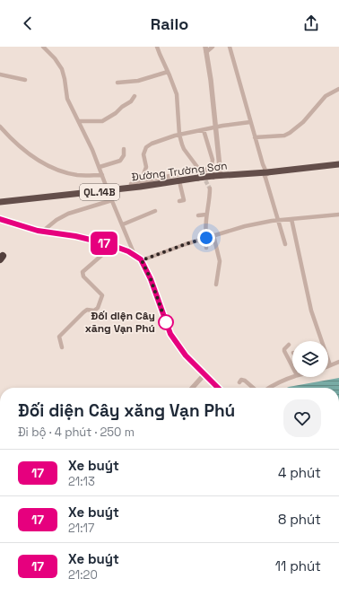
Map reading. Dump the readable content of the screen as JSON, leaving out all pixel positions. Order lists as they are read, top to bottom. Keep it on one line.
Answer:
{"streets":{"highway":["Đường Trường Sơn","QL.14B"]},"places":["Đối diện Cây xăng Vạn Phú"],"lines":["bus line 17"],"page":{"header":"Railo","on_map":"17","heading":["Đối diện Cây xăng Vạn Phú","Đi bộ · 4 phút · 250 m"],"list":[{"mark":"17","name":"Xe buýt","note":"21:13","value":"4 phút"},{"mark":"17","name":"Xe buýt","note":"21:17","value":"8 phút"},{"mark":"17","name":"Xe buýt","note":"21:20","value":"11 phút"}]}}
